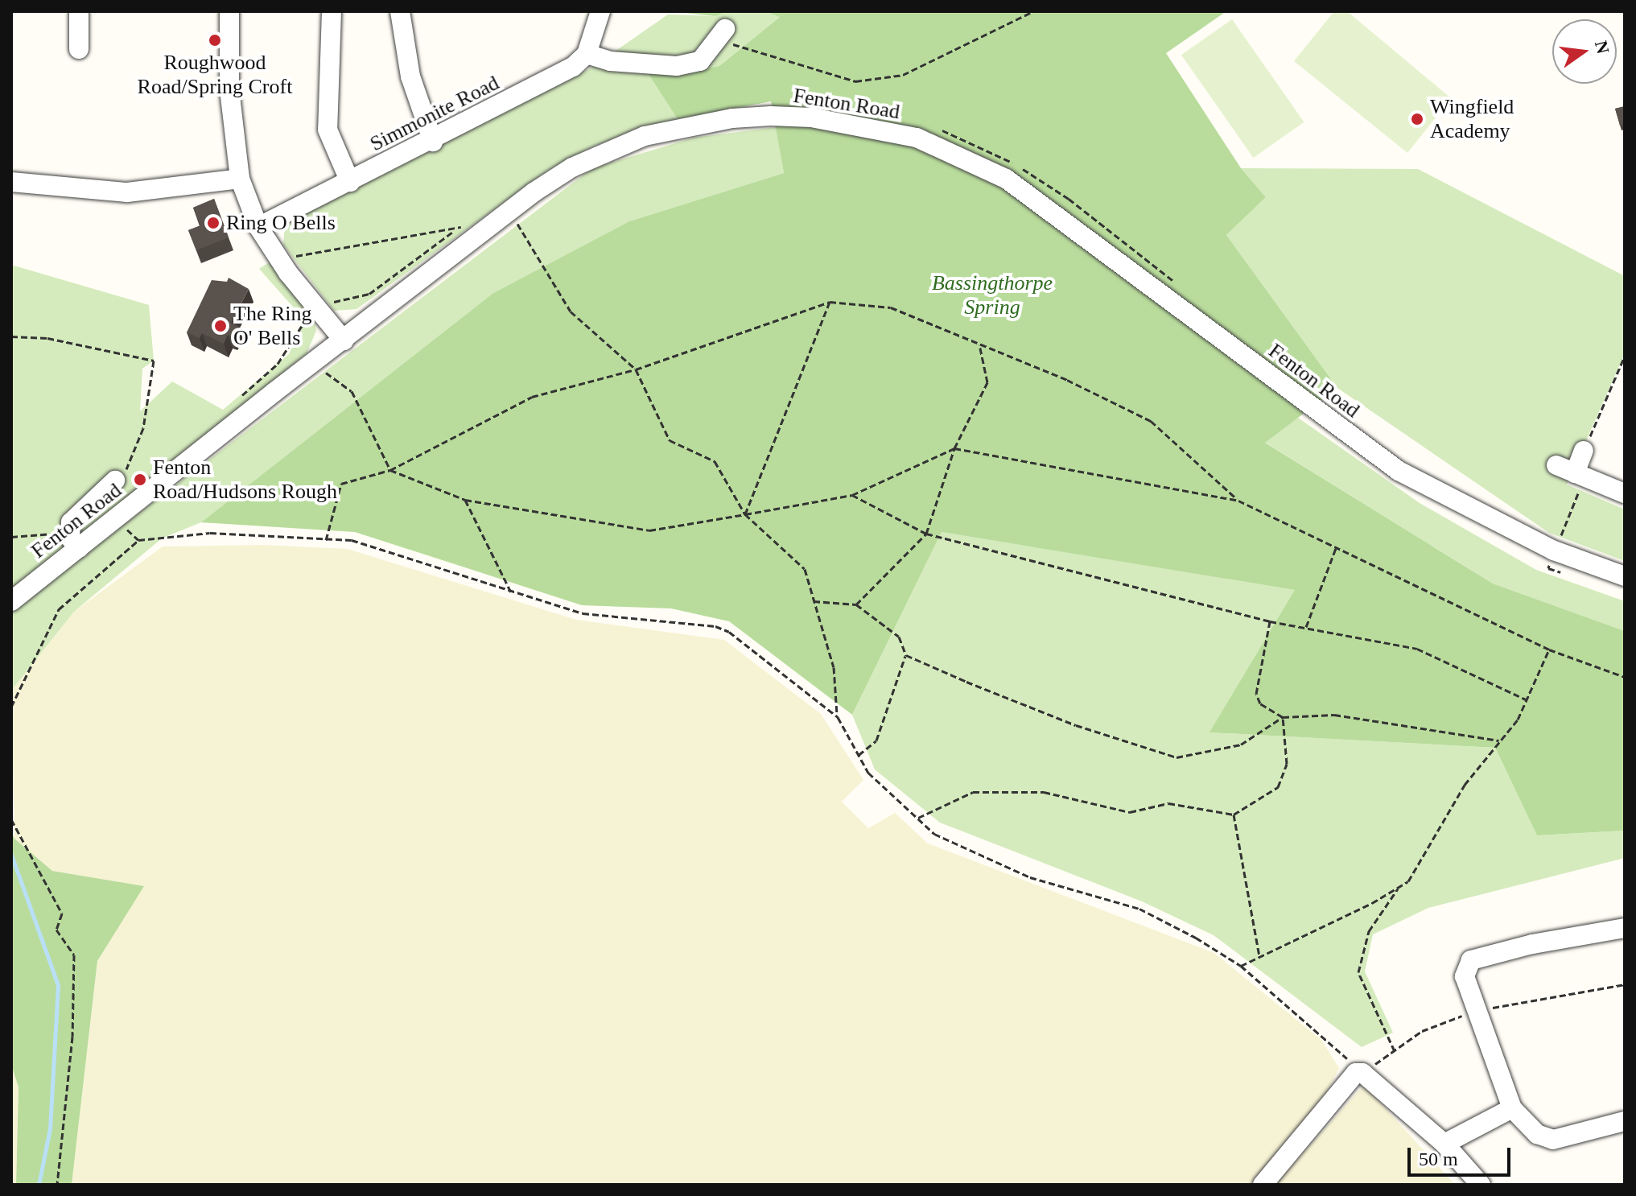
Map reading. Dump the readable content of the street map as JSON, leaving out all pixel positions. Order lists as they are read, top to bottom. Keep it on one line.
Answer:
{"streets":{"street":["Fenton Road","Simmonite Road"]},"parks":["Bassingthorpe Spring"],"places":["Roughwood Road/Spring Croft","Wingfield Academy","Ring O Bells","The Ring O' Bells","Fenton Road/Hudsons Rough"],"scale_bar":"50 m","north":"right"}
